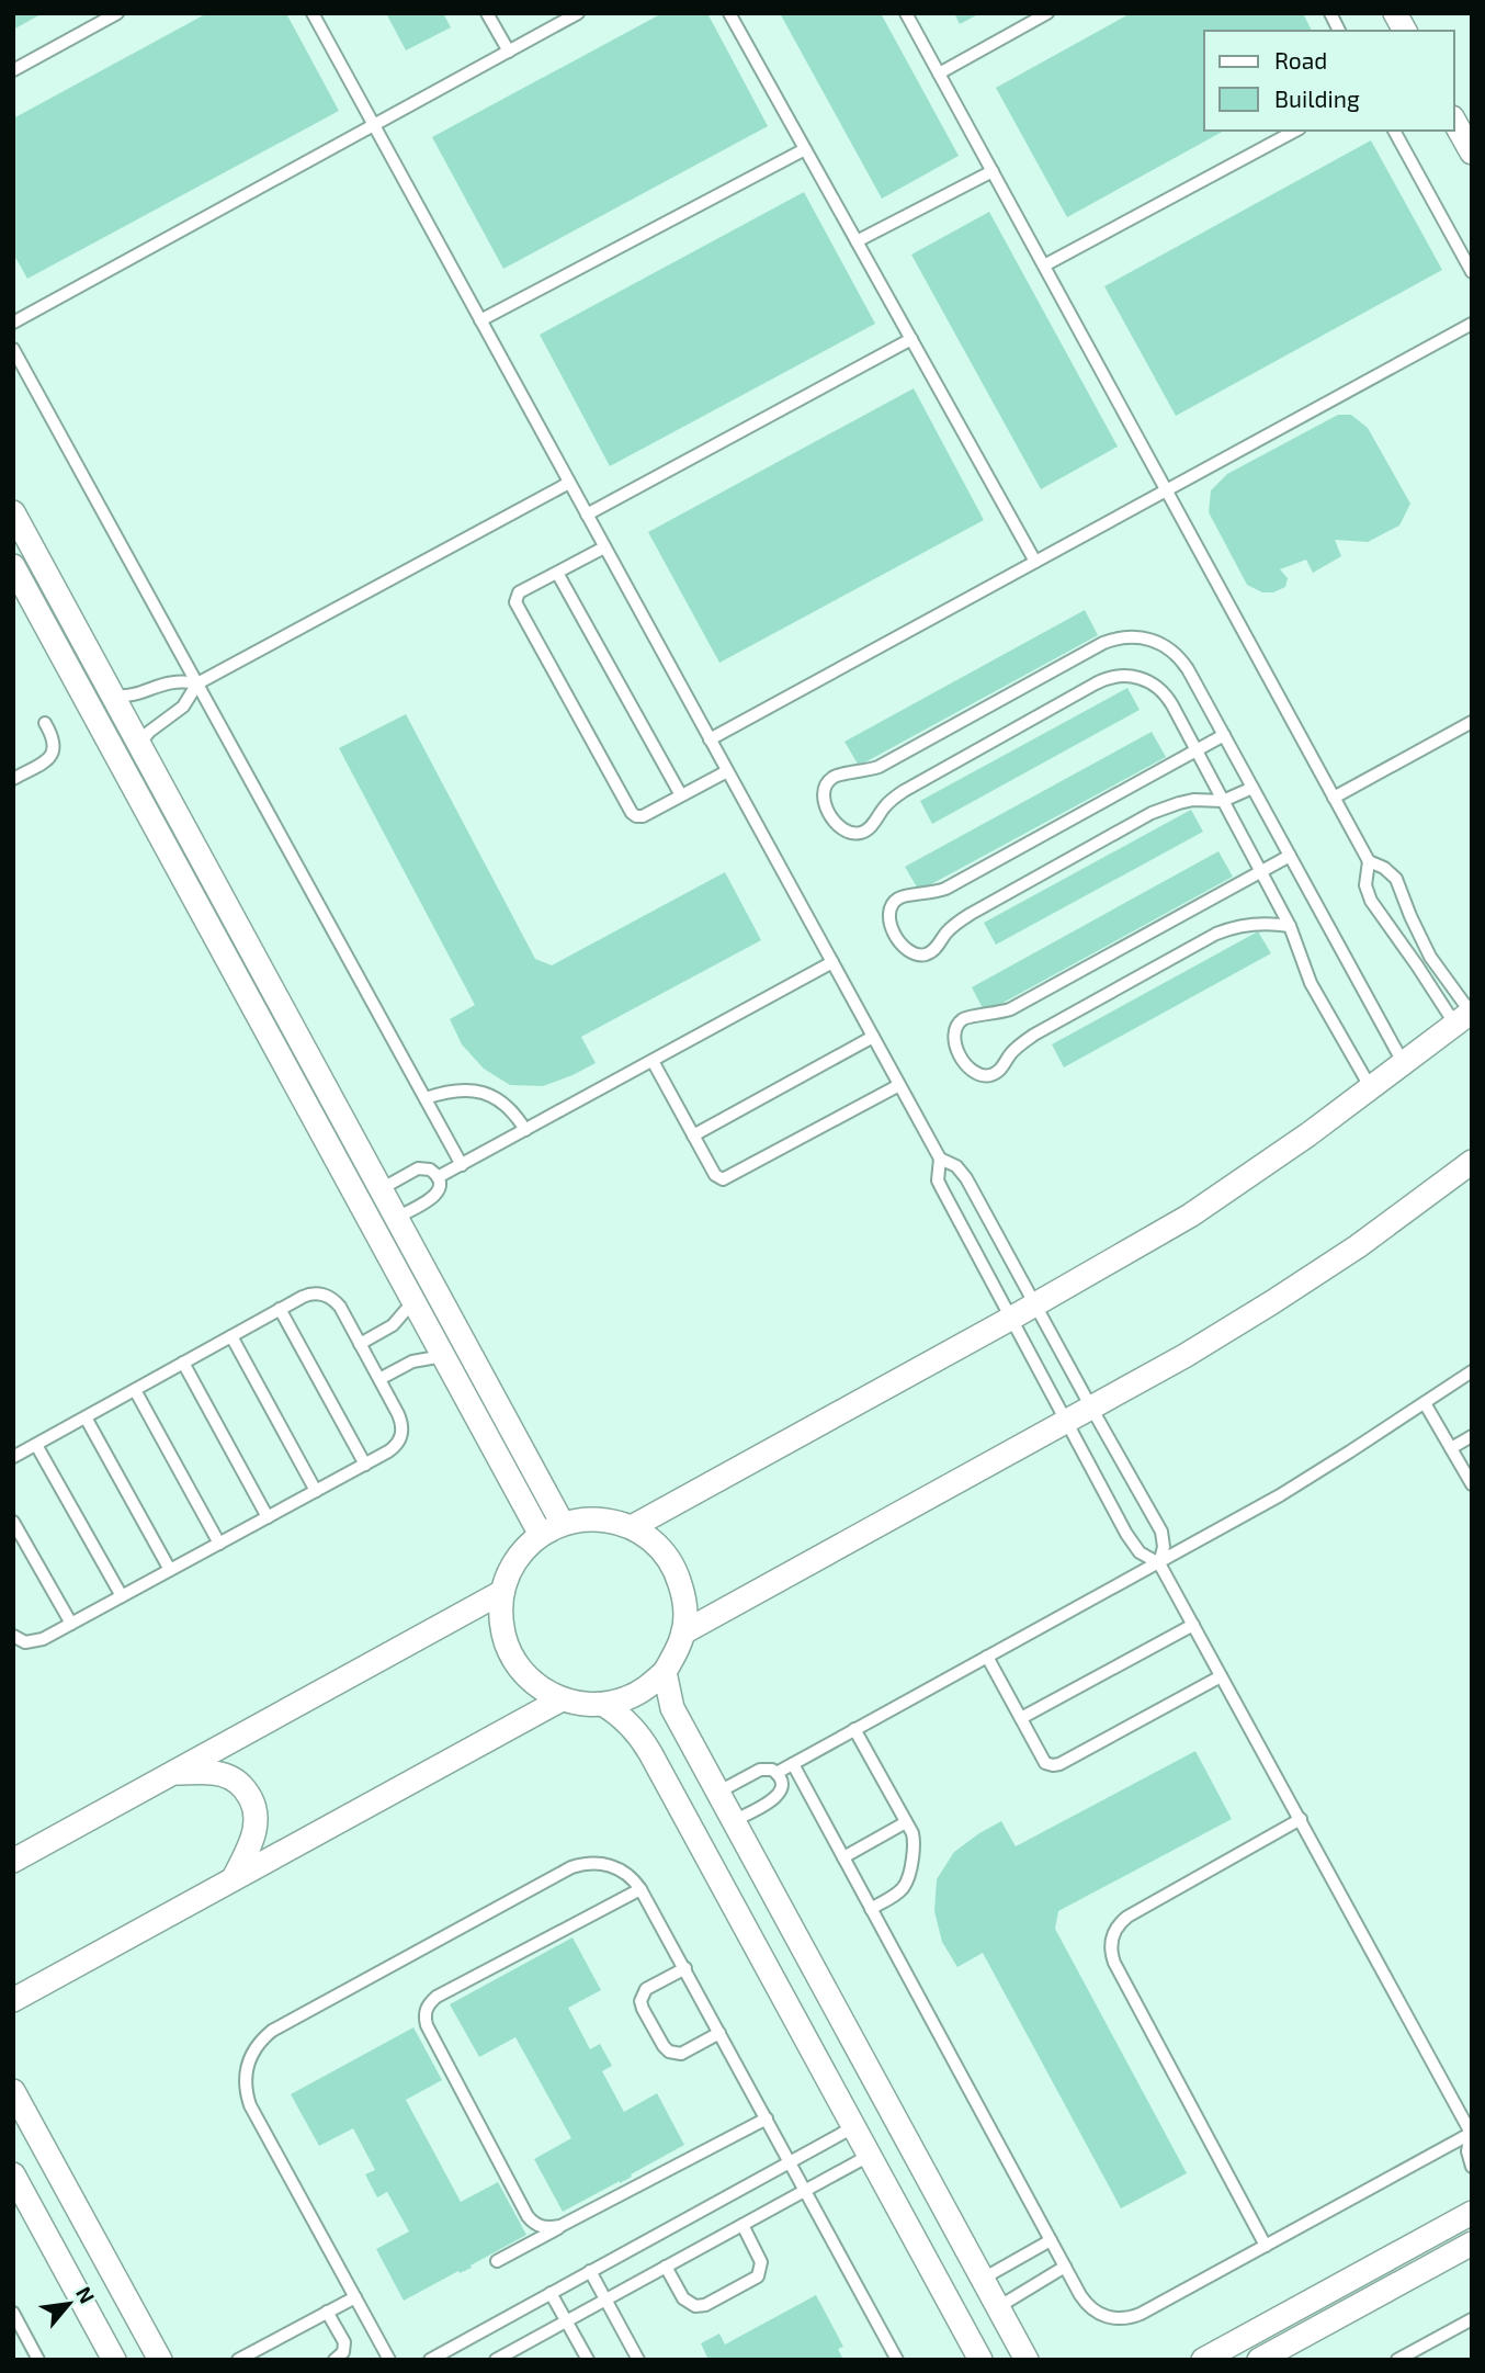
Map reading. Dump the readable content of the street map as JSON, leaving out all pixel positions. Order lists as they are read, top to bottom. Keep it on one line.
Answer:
{"legend":["Road","Building"],"north":"top right"}
